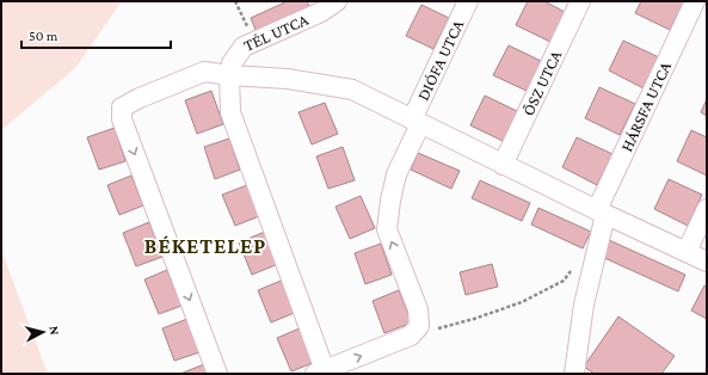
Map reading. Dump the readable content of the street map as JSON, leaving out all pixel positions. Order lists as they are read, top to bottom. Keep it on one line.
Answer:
{"streets":{"street":["TÉL UTCA","DIÓFA UTCA","ŐSZ UTCA","HÁRSFA UTCA"]},"districts":["BÉKETELEP"],"scale_bar":"50 m","north":"right"}
